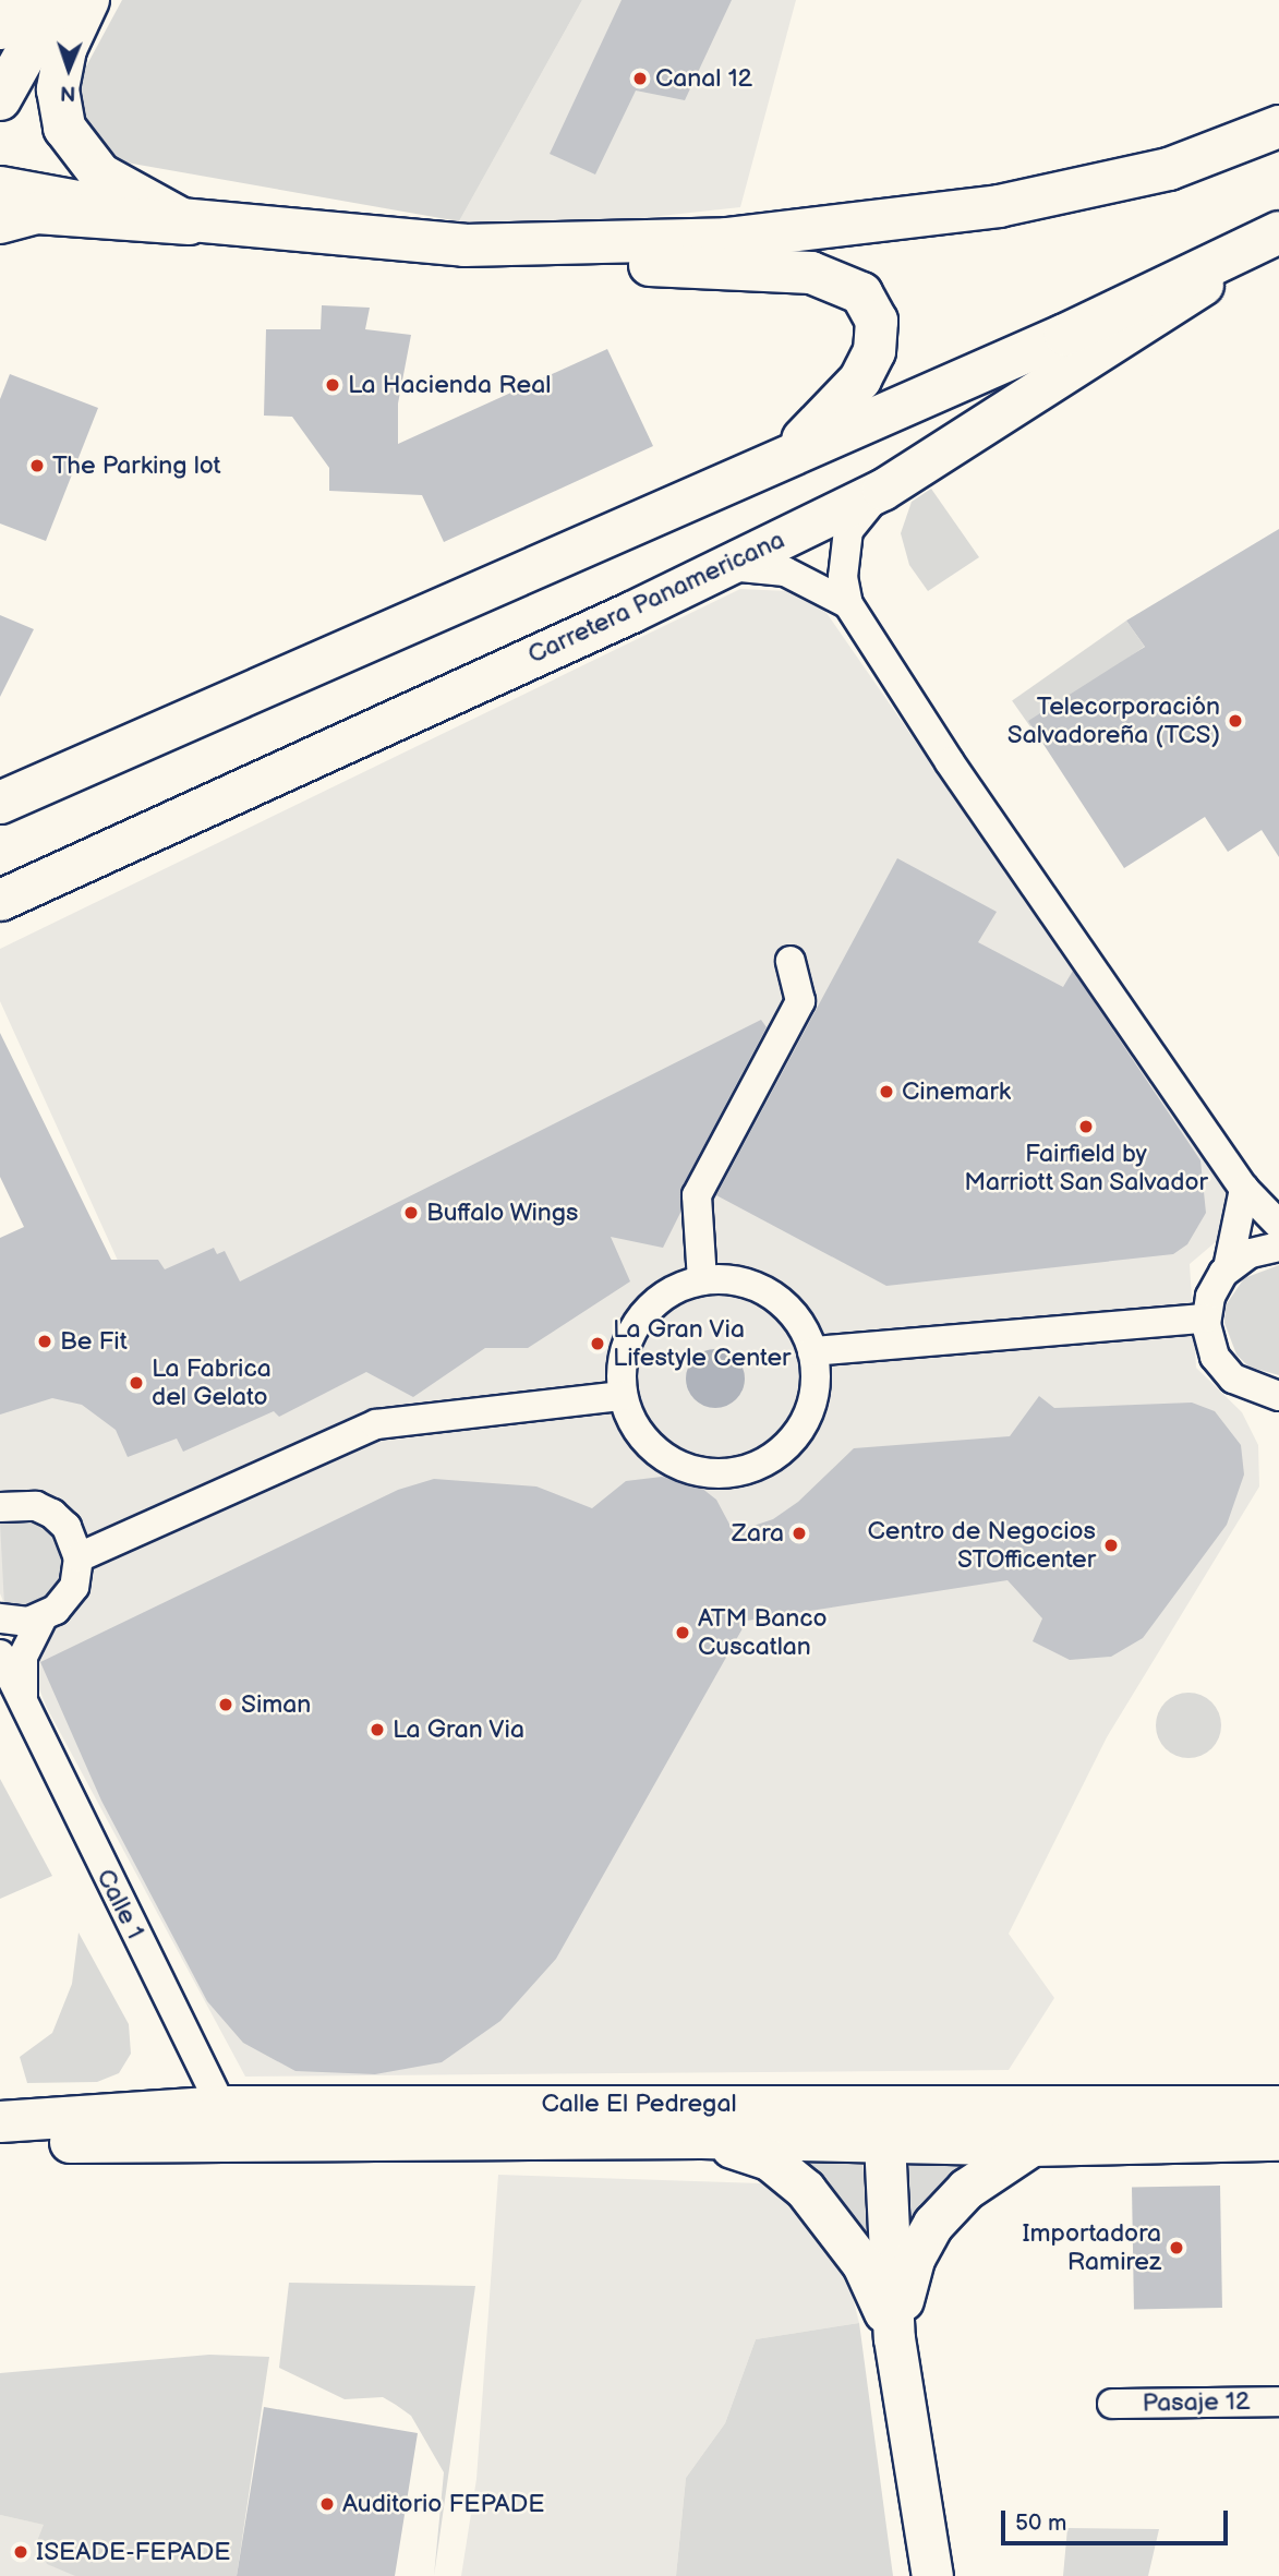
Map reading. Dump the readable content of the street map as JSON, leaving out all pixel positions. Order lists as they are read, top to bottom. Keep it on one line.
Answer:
{"streets":{"main road":["Carretera Panamericana","Calle El Pedregal"],"street":["Calle 1","Pasaje 12"]},"crossings":[["Calle 1","Calle El Pedregal"]],"places":["Canal 12","La Hacienda Real","The Parking lot","Telecorporación Salvadoreña (TCS)","Cinemark","Fairfield by Marriott San Salvador","Buffalo Wings","Be Fit","La Gran Via Lifestyle Center","La Fabrica del Gelato","Zara","Centro de Negocios STOfficenter","ATM Banco Cuscatlan","Siman","La Gran Via","Importadora Ramirez","Auditorio FEPADE","ISEADE-FEPADE"],"scale_bar":"50 m","north":"bottom"}
